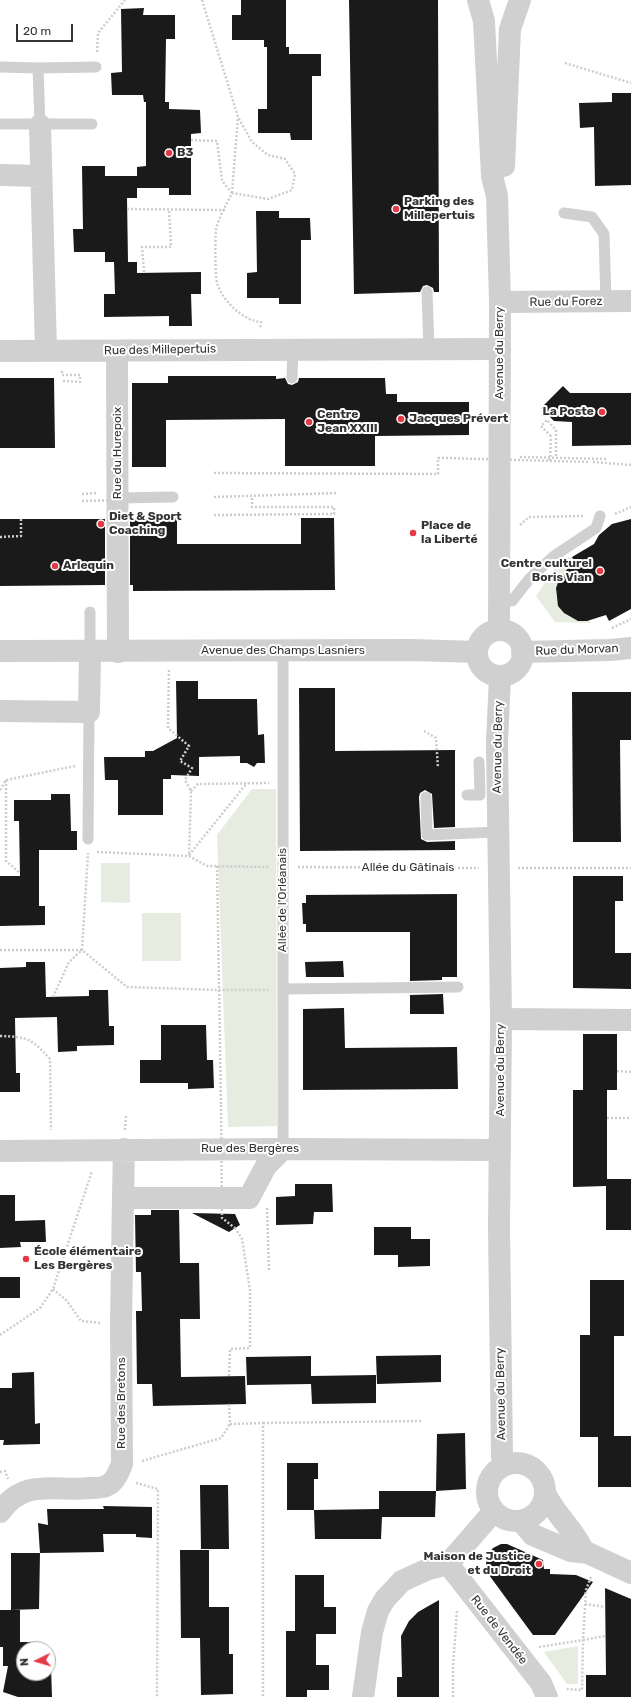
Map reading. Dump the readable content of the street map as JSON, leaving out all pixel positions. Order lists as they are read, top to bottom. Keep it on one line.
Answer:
{"streets":{"street":["Rue du Forez","Rue des Millepertuis","Avenue du Berry","Rue du Hurepoix","Rue du Morvan","Avenue des Champs Lasniers","Rue des Bergères","Rue des Bretons","Rue de Vendée"],"lane":["Allée de l'Orléanais"],"path":["Allée du Gâtinais"]},"crossings":[["Rue du Forez","Avenue du Berry"],["Rue des Millepertuis","Avenue du Berry"],["Rue des Millepertuis","Rue du Hurepoix"],["Avenue du Berry","Rue du Morvan"],["Avenue du Berry","Avenue des Champs Lasniers"],["Avenue du Berry","Allée du Gâtinais"],["Avenue du Berry","Rue des Bergères"],["Rue du Hurepoix","Avenue des Champs Lasniers"],["Rue du Morvan","Avenue des Champs Lasniers"],["Avenue des Champs Lasniers","Allée de l'Orléanais"],["Allée du Gâtinais","Allée de l'Orléanais"],["Allée de l'Orléanais","Rue des Bergères"],["Rue des Bergères","Rue des Bretons"]],"places":["B3","Parking des Millepertuis","La Poste","Jacques Prévert","Centre Jean XXIII","Diet & Sport Coaching","Place de la Liberté","Arlequin","Centre culturel Boris Vian","École élémentaire Les Bergères","Maison de Justice et du Droit"],"scale_bar":"20 m","north":"left"}
